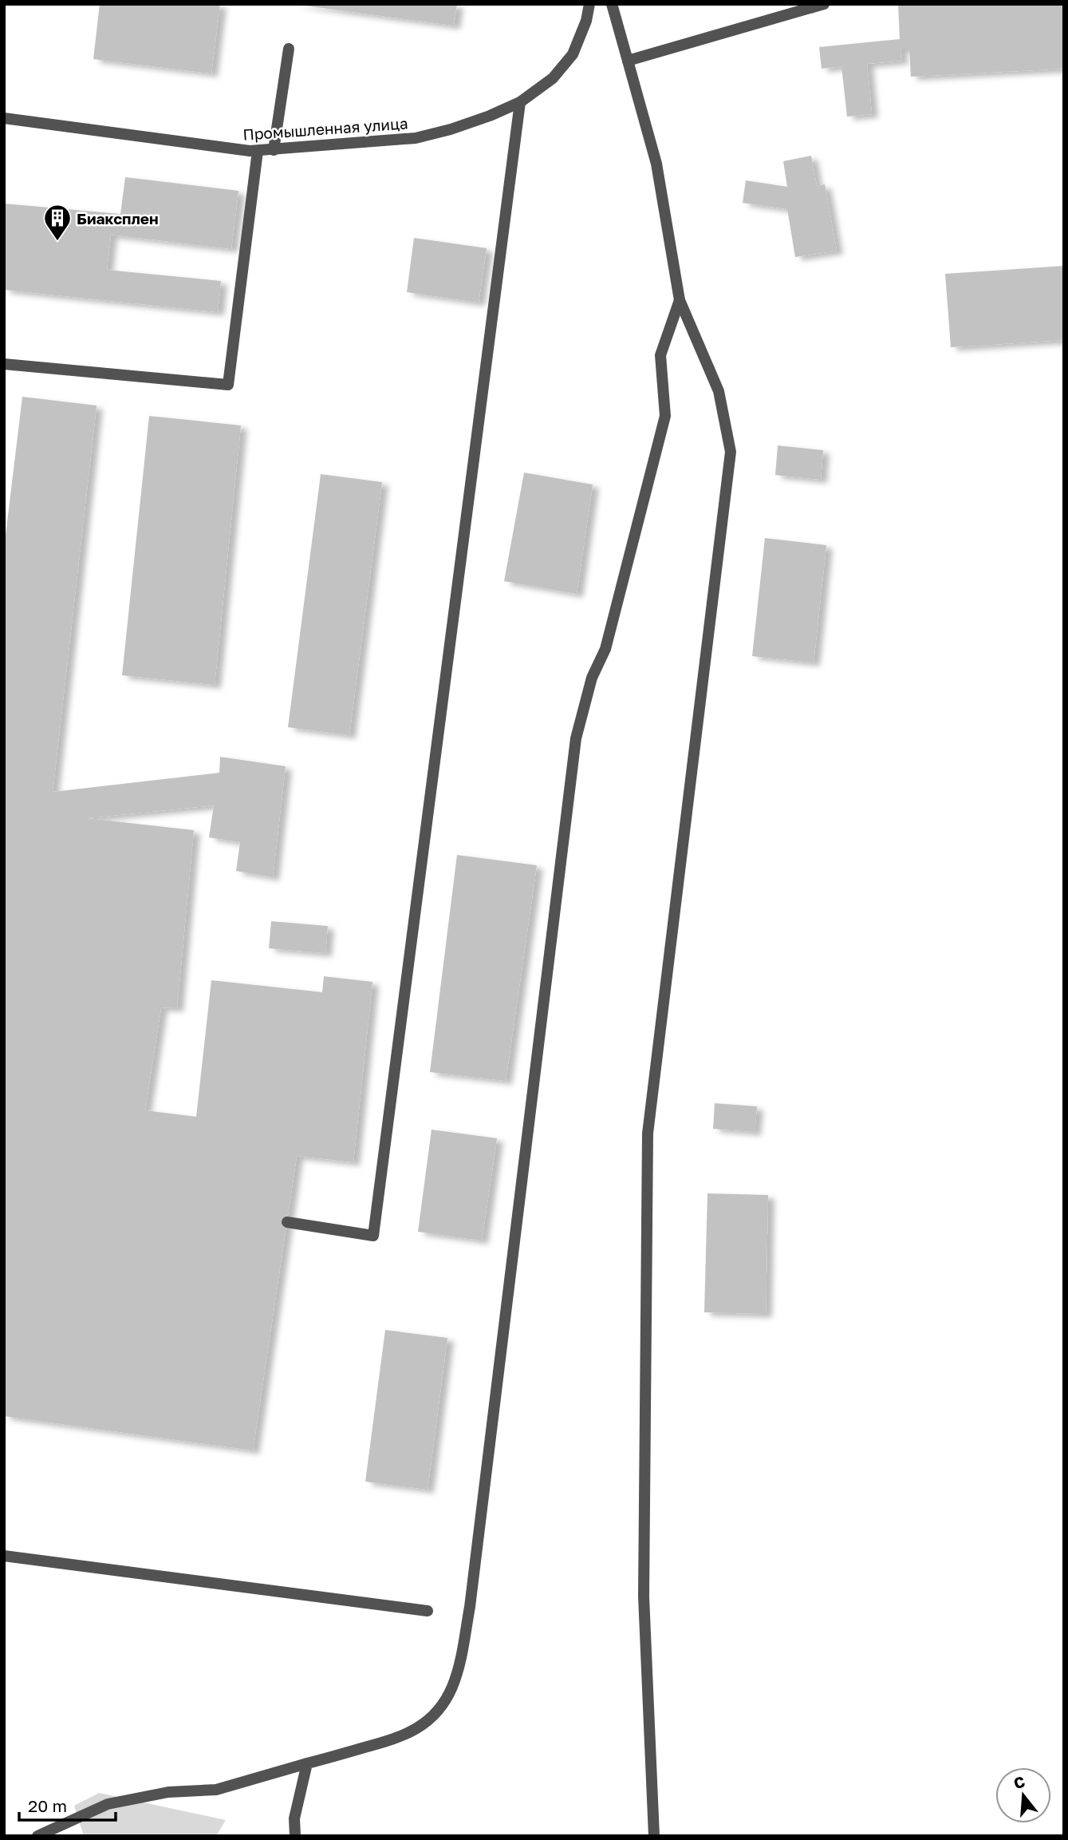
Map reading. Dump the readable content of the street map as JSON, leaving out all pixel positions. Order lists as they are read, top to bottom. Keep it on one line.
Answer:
{"streets":{"street":["Промышленная улица"]},"places":{"building":["Биаксплен"]},"scale_bar":"20 m","north":"top"}
